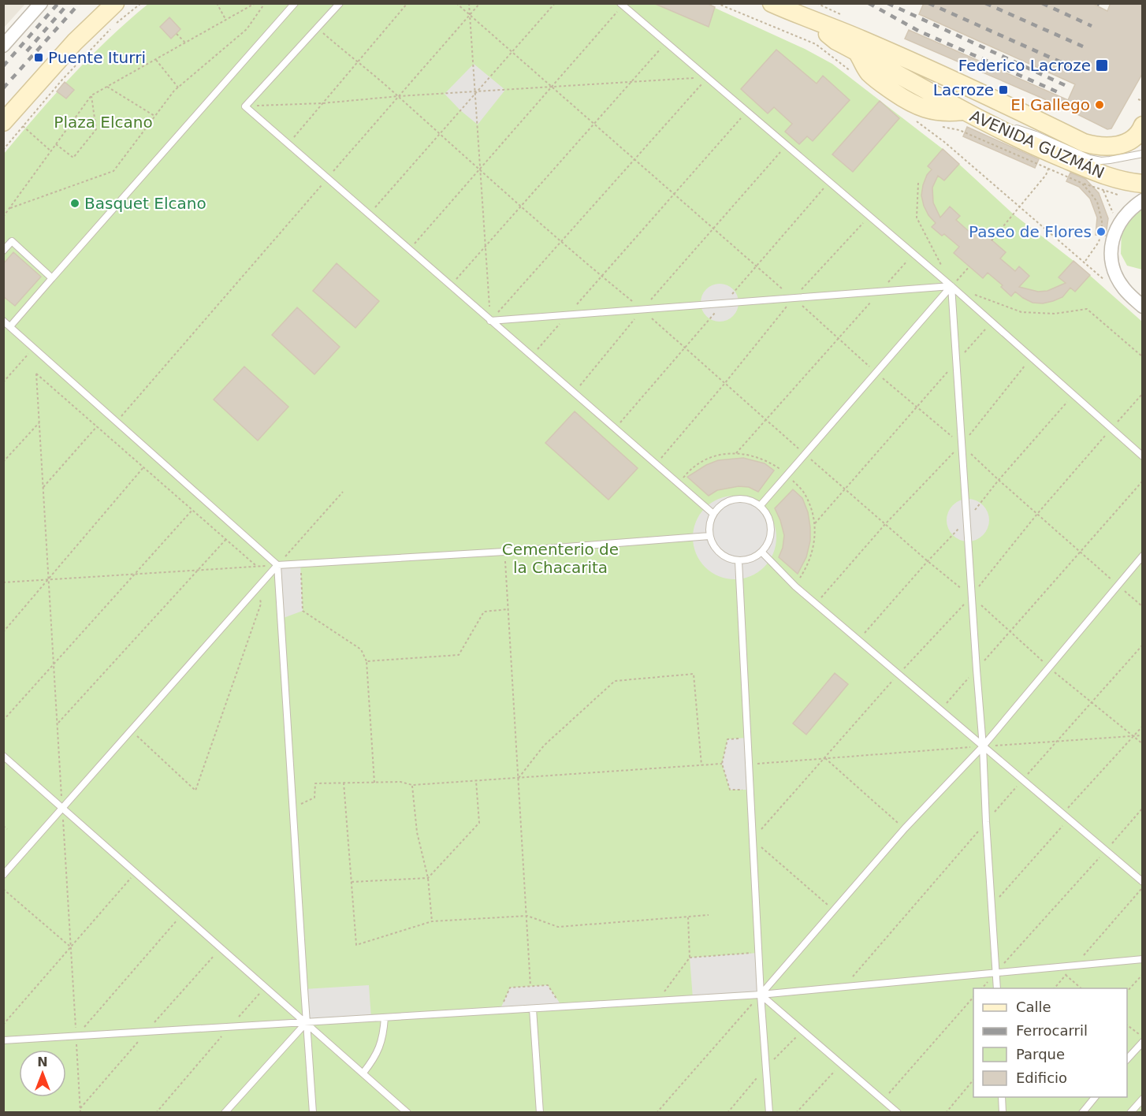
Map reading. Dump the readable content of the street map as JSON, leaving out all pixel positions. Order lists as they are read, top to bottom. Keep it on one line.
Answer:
{"streets":{"main road":["AVENIDA GUZMÁN"]},"parks":["Plaza Elcano","Cementerio de la Chacarita"],"places":{"transit":["Puente Iturri","Federico Lacroze","Lacroze"],"other":["El Gallego","Basquet Elcano","Paseo de Flores"]},"legend":["Calle","Ferrocarril","Parque","Edificio"],"north":"top"}
